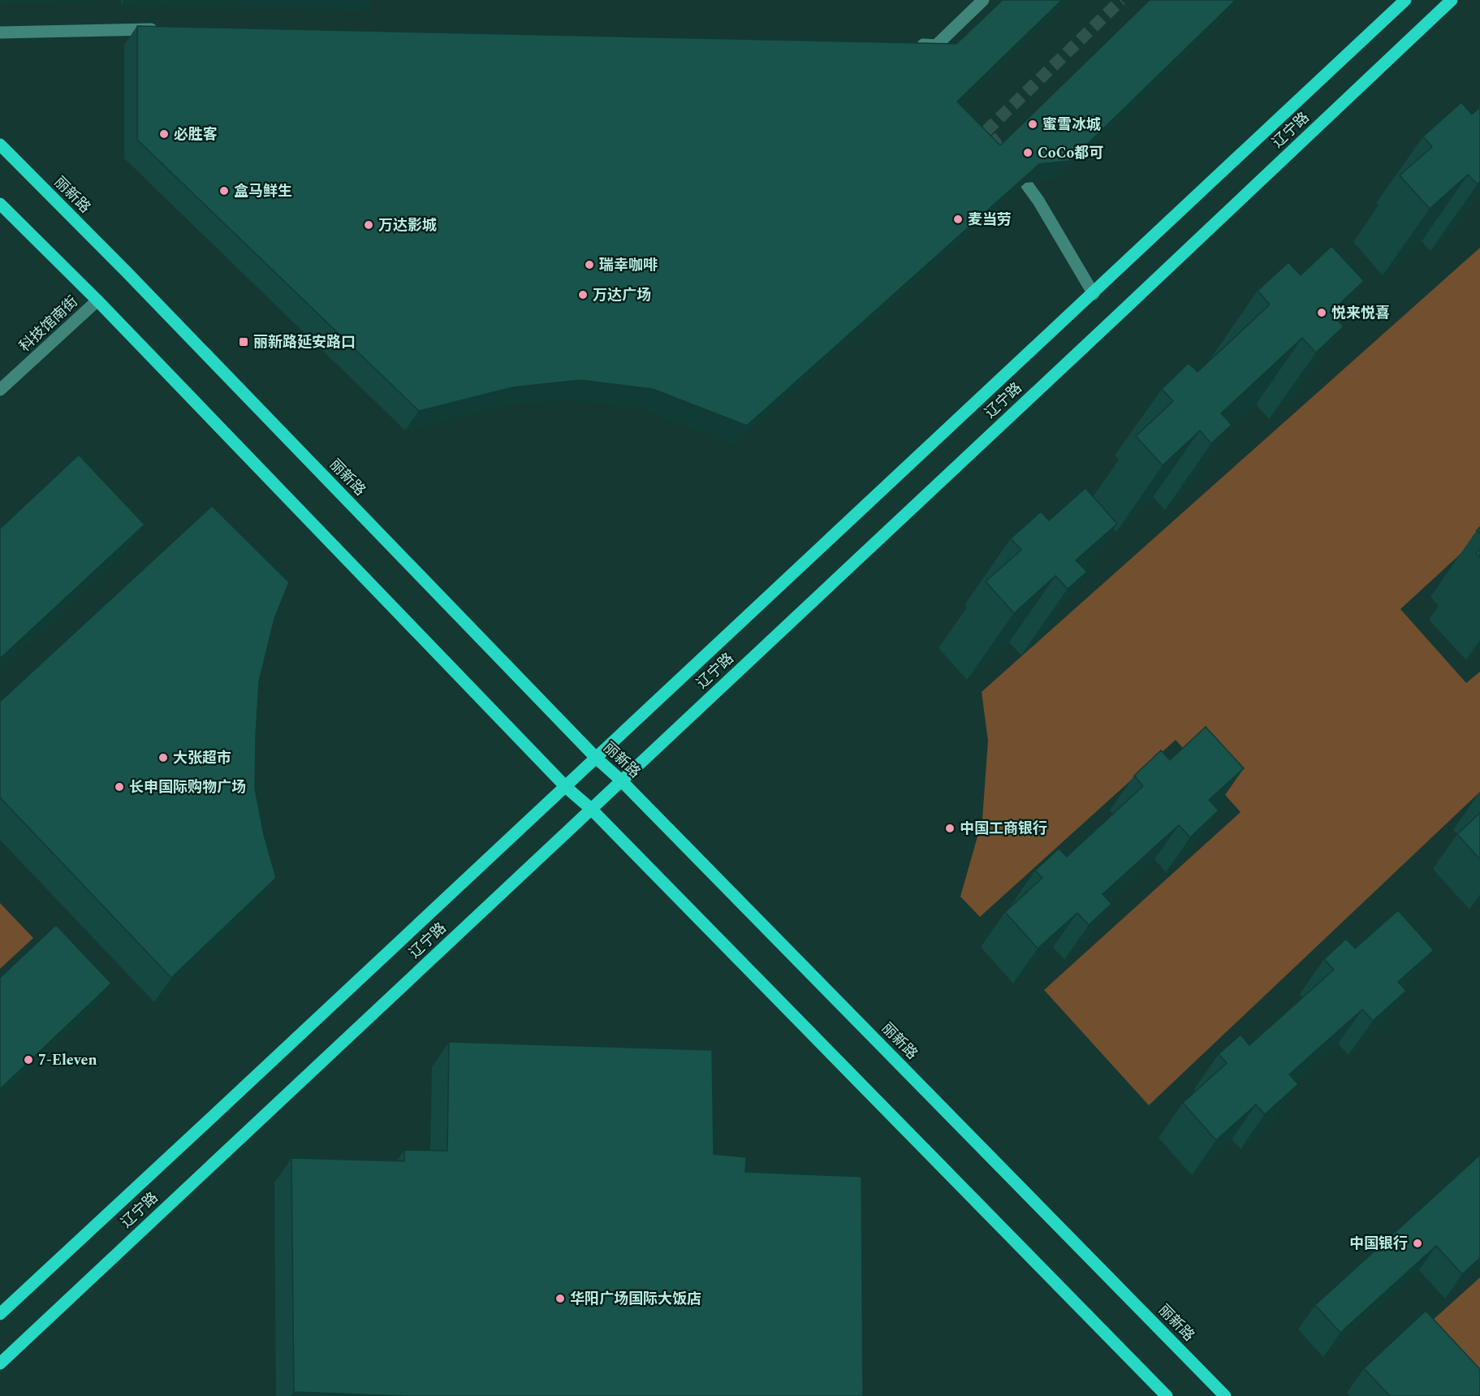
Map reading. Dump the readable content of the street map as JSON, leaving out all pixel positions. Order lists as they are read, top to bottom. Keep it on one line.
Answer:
{"streets":{"main road":["辽宁路","丽新路"],"street":["科技馆南街"]},"crossings":[["辽宁路","丽新路"]],"places":{"other":["蜜雪冰城","必胜客","CoCo都可","盒马鲜生","麦当劳","万达影城","瑞幸咖啡","万达广场","悦来悦喜","大张超市","长申国际购物广场","中国工商银行","7-Eleven","中国银行","华阳广场国际大饭店"],"transit":["丽新路延安路口"]}}
